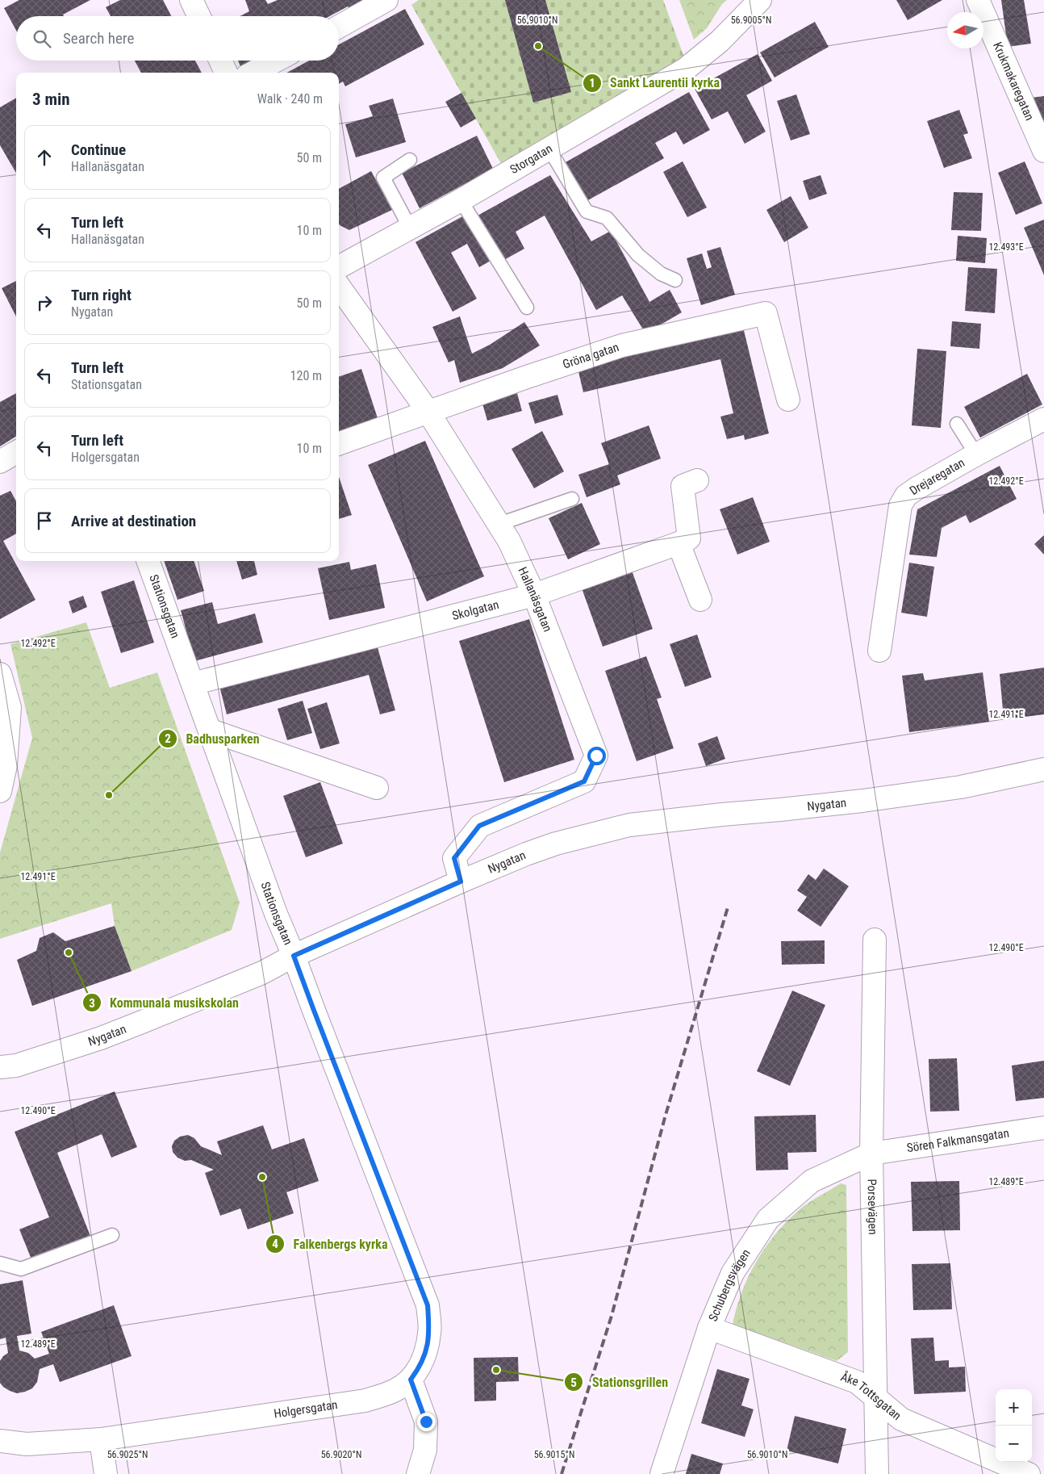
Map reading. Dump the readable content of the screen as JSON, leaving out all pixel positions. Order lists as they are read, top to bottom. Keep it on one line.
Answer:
{"streets":{"street":["Krukmakaregatan","Storgatan","Gröna gatan","Drejaregatan","Hallanäsgatan","Stationsgatan","Skolgatan","Nygatan","Sören Falkmansgatan","Porsevägen","Schubergsvägen","Åke Tottsgatan","Holgersgatan"]},"crossings":[["Gröna gatan","Hallanäsgatan"],["Hallanäsgatan","Skolgatan"],["Hallanäsgatan","Nygatan"],["Stationsgatan","Skolgatan"],["Stationsgatan","Nygatan"],["Stationsgatan","Holgersgatan"],["Sören Falkmansgatan","Porsevägen"],["Sören Falkmansgatan","Schubergsvägen"],["Porsevägen","Schubergsvägen"],["Porsevägen","Åke Tottsgatan"],["Schubergsvägen","Åke Tottsgatan"]],"places":["Sankt Laurentii kyrka","Badhusparken","Kommunala musikskolan","Falkenbergs kyrka","Stationsgrillen"],"north":"left","page":{"search":"Search here","heading":["3 min","Walk · 240 m"],"list":[["Continue","Hallanäsgatan","50 m"],["Turn left","Hallanäsgatan","10 m"],["Turn right","Nygatan","50 m"],["Turn left","Stationsgatan","120 m"],["Turn left","Holgersgatan","10 m"],"Arrive at destination"],"map_buttons":["+","−"]},"coordinates":["56.9010°N","56.9005°N","12.493°E","12.492°E","12.491°E","12.490°E","12.489°E","56.9025°N","56.9020°N","56.9015°N"]}
